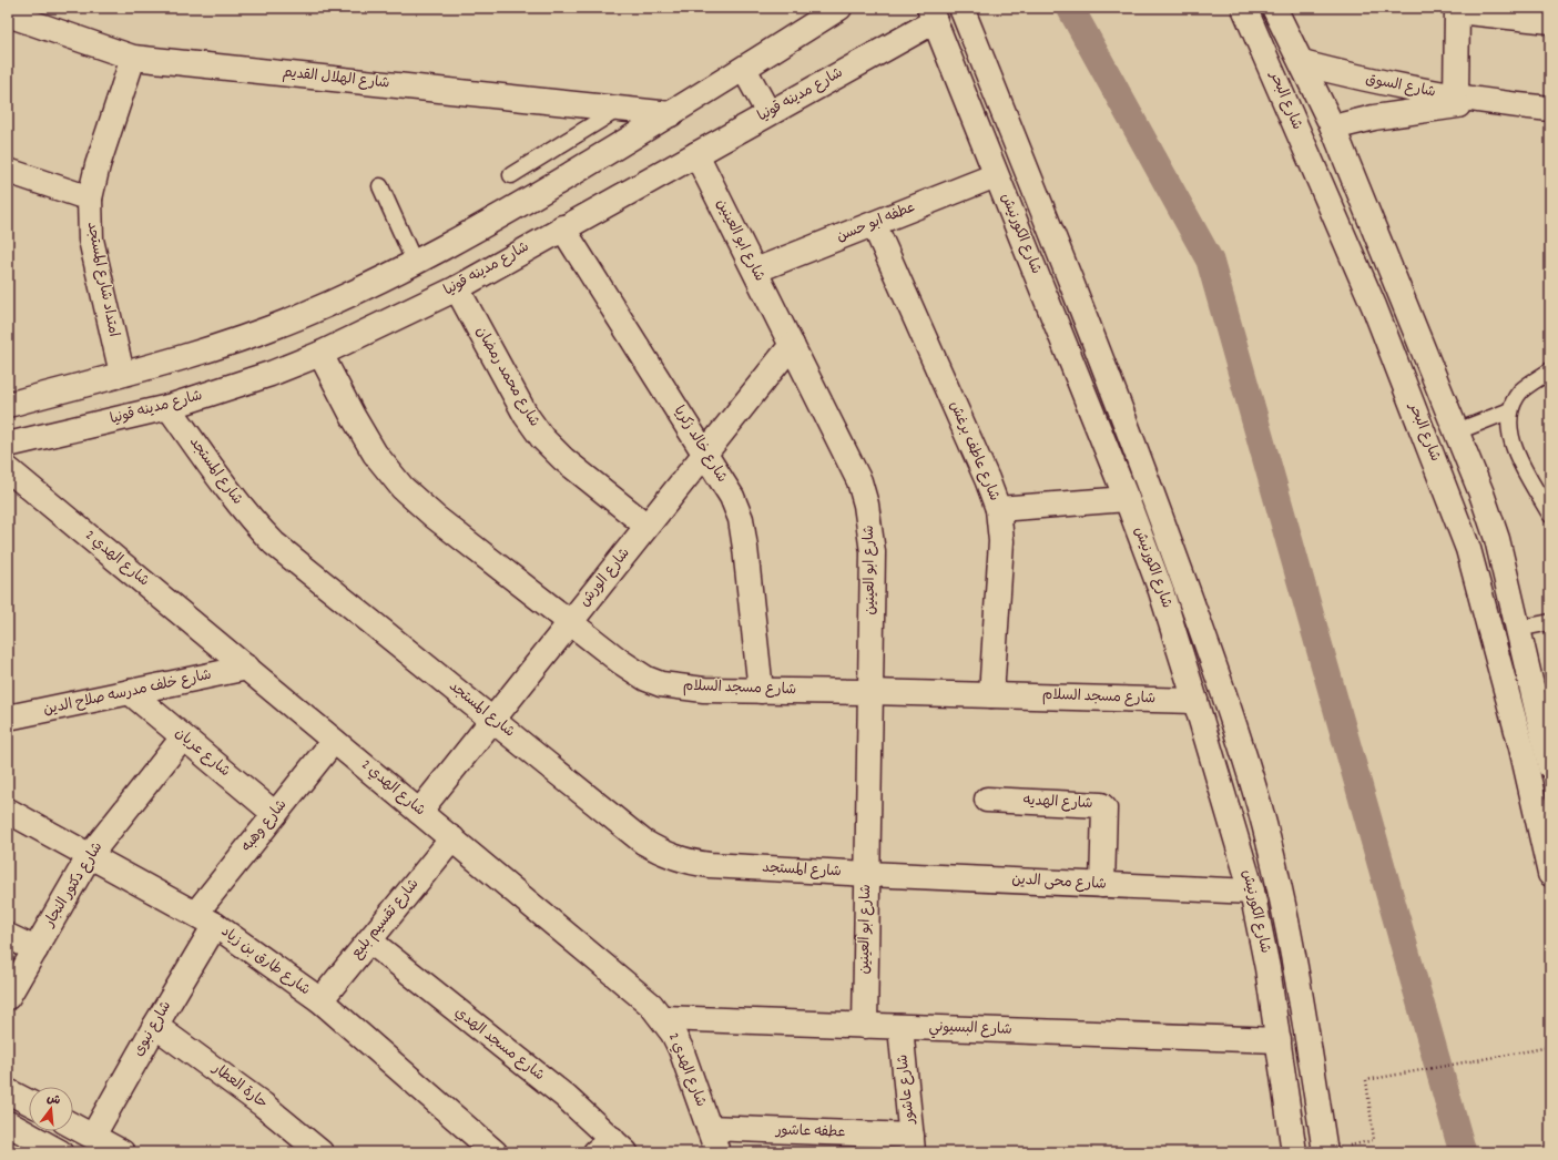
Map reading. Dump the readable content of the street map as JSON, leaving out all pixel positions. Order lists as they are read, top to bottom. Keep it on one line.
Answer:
{"streets":{"street":["شارع الهلال القديم","شارع السوق","شارع مدينه قونيا","شارع البحر","عطفه ابو حسن","شارع الكورنيش","شارع ابو العينين","امتداد شارع المستجد","شارع محمد رمضان","شارع خالد زكريا","شارع عاطف برغش","شارع المستجد","شارع الهدي 2","شارع الورش","شارع مسجد السلام","شارع خلف مدرسه صلاح الدين","شارع عريان","شارع الهديه","شارع وهبه","شارع محى الدين","شارع دكتور النجار","شارع تقسيم بلبع","شارع طارق بن زياد","شارع نبوى","شارع البسيوني","شارع مسجد الهدي","حارة العطار","شارع عاشور","عطفه عاشور"]},"crossings":[["شارع الهلال القديم","امتداد شارع المستجد"],["شارع السوق","شارع البحر"],["شارع مدينه قونيا","شارع الكورنيش"],["شارع مدينه قونيا","شارع ابو العينين"],["شارع مدينه قونيا","شارع محمد رمضان"],["شارع مدينه قونيا","شارع خالد زكريا"],["شارع مدينه قونيا","شارع المستجد"],["شارع مدينه قونيا","شارع مسجد السلام"],["عطفه ابو حسن","شارع الكورنيش"],["عطفه ابو حسن","شارع ابو العينين"],["عطفه ابو حسن","شارع عاطف برغش"],["شارع الكورنيش","شارع مسجد السلام"],["شارع الكورنيش","شارع محى الدين"],["شارع الكورنيش","شارع البسيوني"],["شارع ابو العينين","شارع المستجد"],["شارع ابو العينين","شارع الورش"],["شارع ابو العينين","شارع مسجد السلام"],["شارع ابو العينين","شارع محى الدين"],["شارع ابو العينين","شارع البسيوني"],["شارع محمد رمضان","شارع الورش"],["شارع خالد زكريا","شارع الورش"],["شارع خالد زكريا","شارع مسجد السلام"],["شارع عاطف برغش","شارع مسجد السلام"],["شارع المستجد","شارع الورش"],["شارع المستجد","شارع محى الدين"],["شارع الهدي 2","شارع الورش"],["شارع الهدي 2","شارع خلف مدرسه صلاح الدين"],["شارع الهدي 2","شارع وهبه"],["شارع الهدي 2","شارع تقسيم بلبع"],["شارع الهدي 2","شارع البسيوني"],["شارع الهدي 2","عطفه عاشور"],["شارع الورش","شارع مسجد السلام"],["شارع خلف مدرسه صلاح الدين","شارع عريان"],["شارع عريان","شارع وهبه"],["شارع عريان","شارع دكتور النجار"],["شارع الهديه","شارع محى الدين"],["شارع وهبه","شارع طارق بن زياد"],["شارع وهبه","شارع نبوى"],["شارع دكتور النجار","شارع طارق بن زياد"],["شارع تقسيم بلبع","شارع طارق بن زياد"],["شارع تقسيم بلبع","شارع مسجد الهدي"],["شارع طارق بن زياد","شارع نبوى"],["شارع نبوى","حارة العطار"],["شارع البسيوني","شارع عاشور"],["شارع عاشور","عطفه عاشور"]],"north":"top"}
